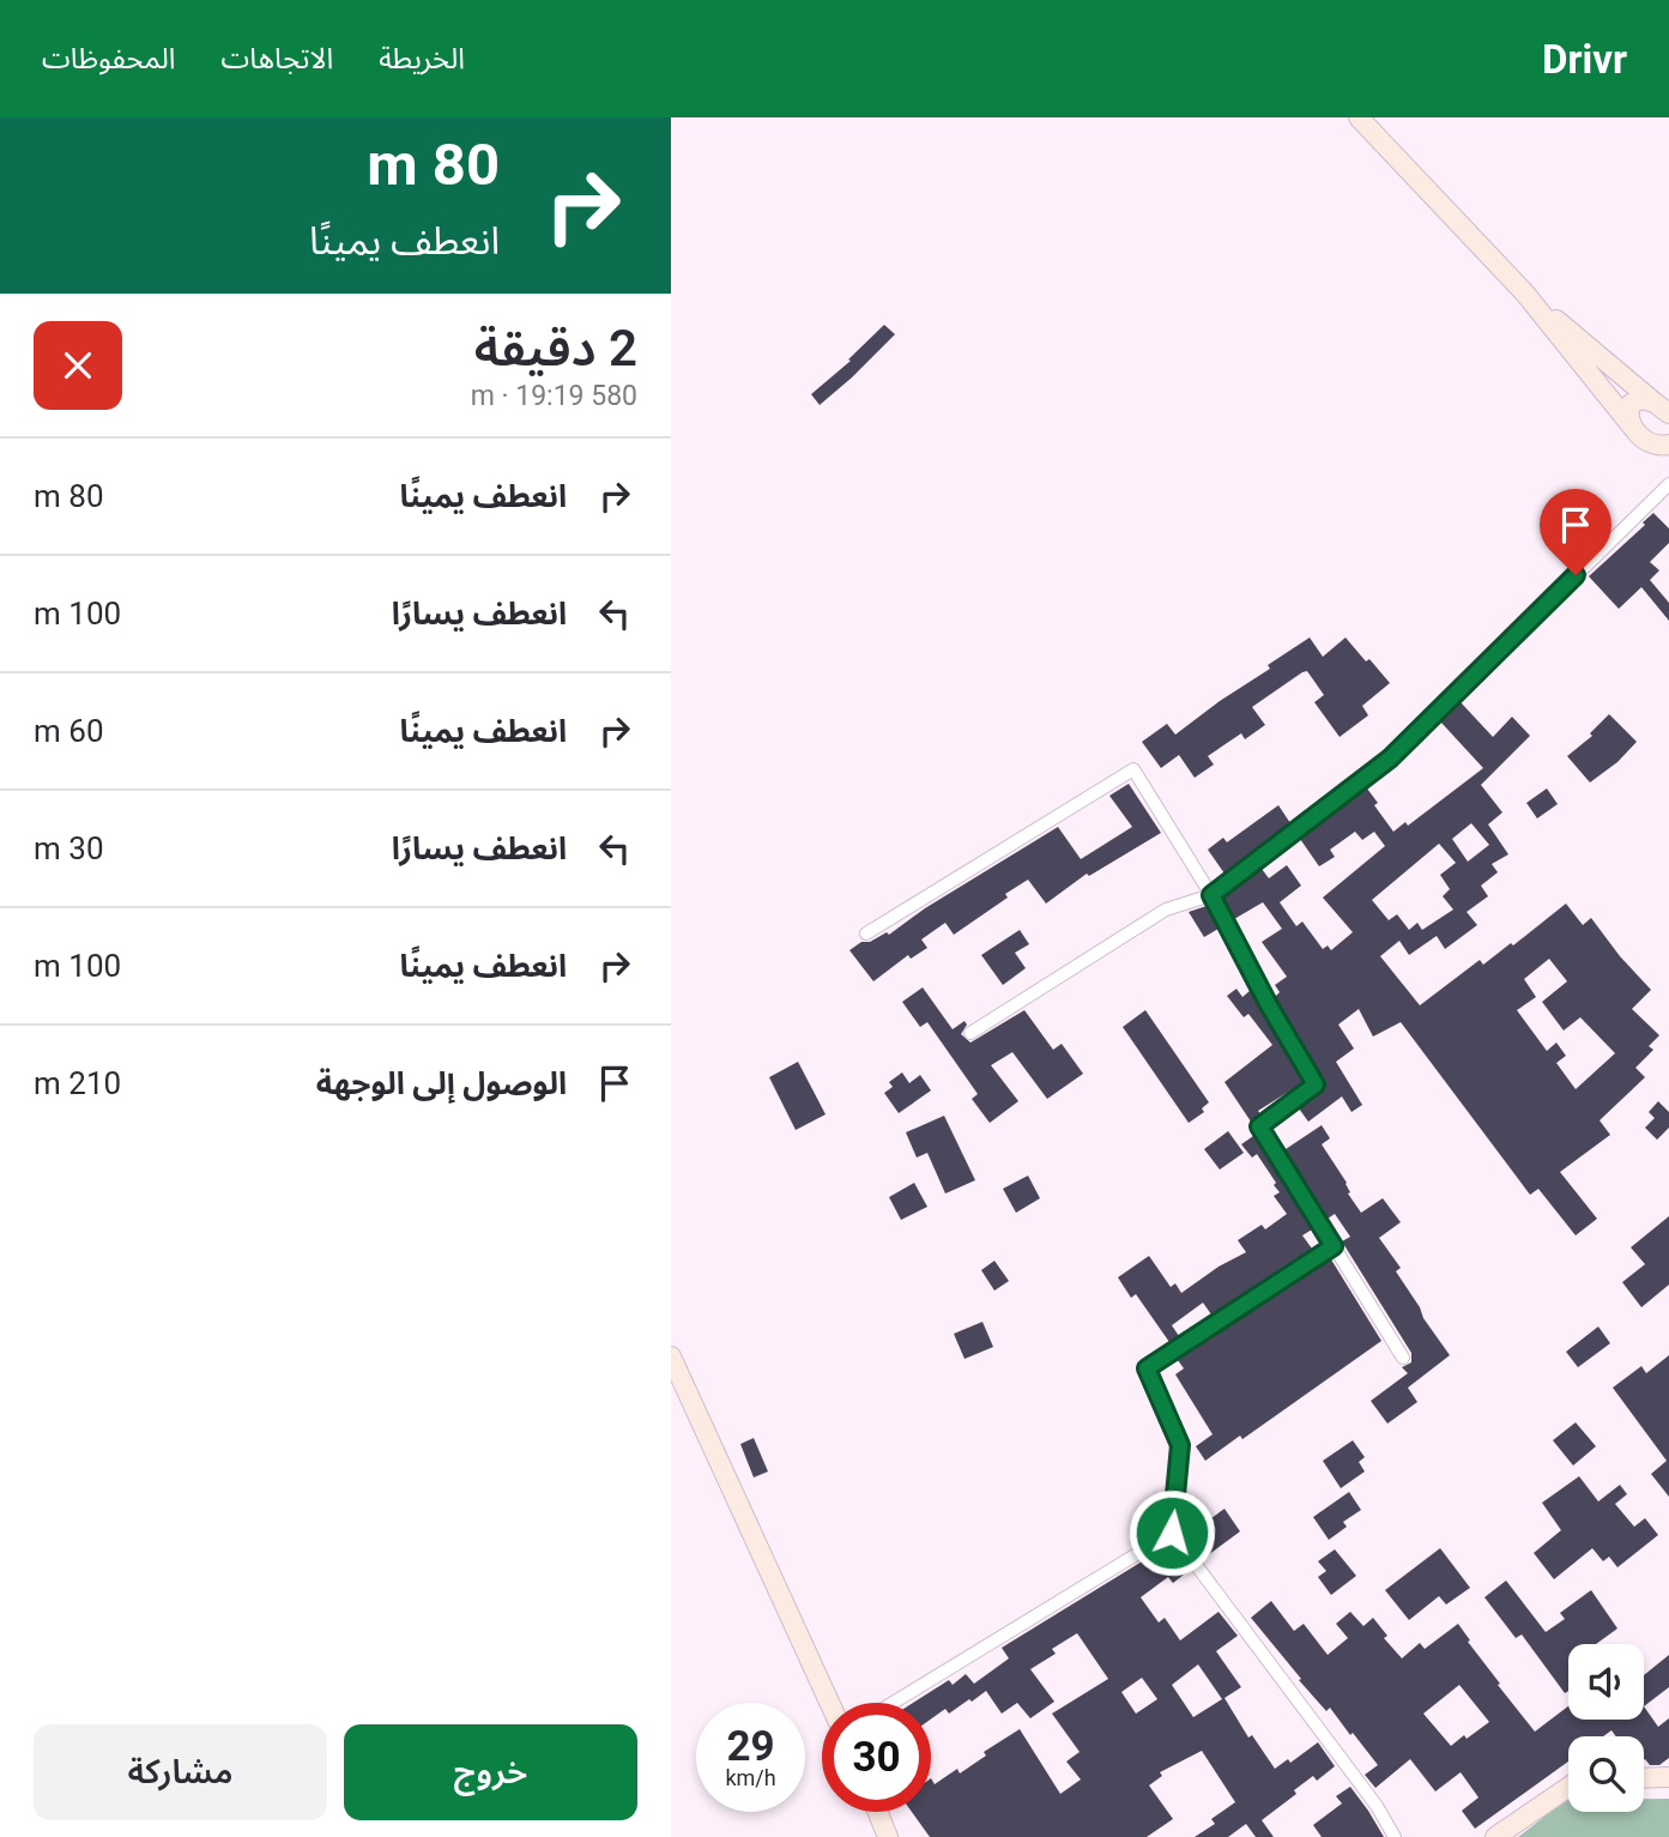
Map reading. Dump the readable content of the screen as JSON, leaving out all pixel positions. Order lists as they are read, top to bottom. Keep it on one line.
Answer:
{"page":{"header":"Drivr","nav":["الخريطة","الاتجاهات","المحفوظات"],"turn":["80 m","انعطف يمينًا"],"heading":["2 دقيقة","580 m · 19:19"],"list":[{"name":"انعطف يمينًا","value":"80 m"},{"name":"انعطف يسارًا","value":"100 m"},{"name":"انعطف يمينًا","value":"60 m"},{"name":"انعطف يسارًا","value":"30 m"},{"name":"انعطف يمينًا","value":"100 m"},{"name":"الوصول إلى الوجهة","value":"210 m"}],"speed":"29 km/h","limit":"30","buttons":["خروج","مشاركة"]}}
